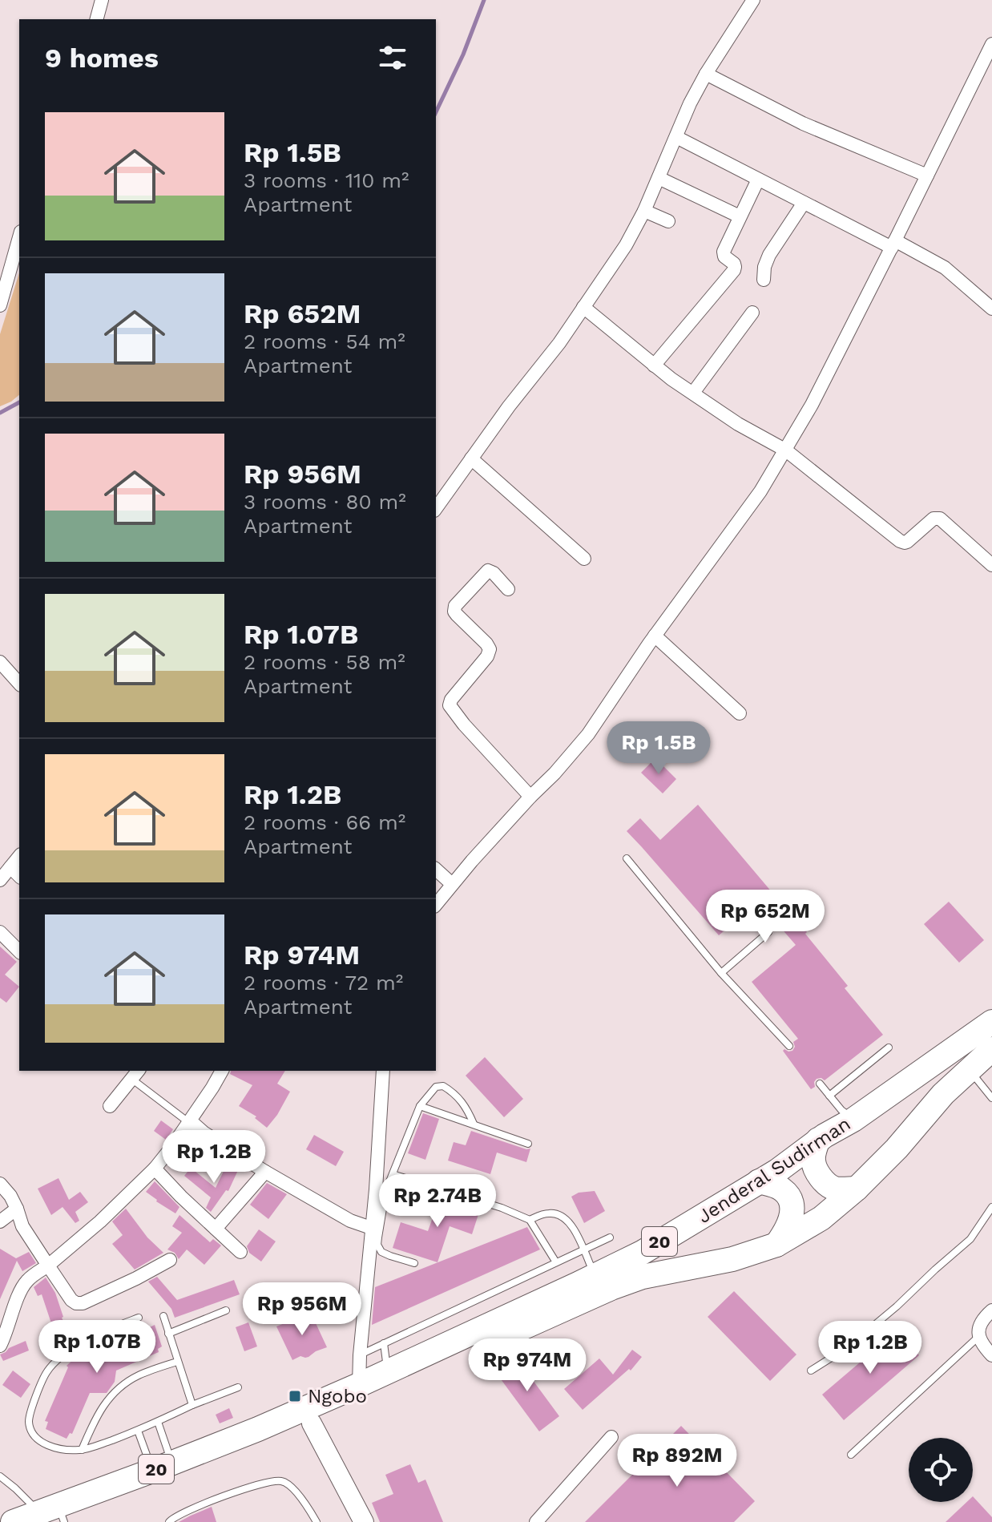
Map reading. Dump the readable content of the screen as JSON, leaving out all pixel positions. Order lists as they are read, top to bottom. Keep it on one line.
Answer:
{"streets":{"highway":["Jenderal Sudirman","20"]},"places":{"transit":["Ngobo"]},"page":{"heading":"9 homes","list":[{"name":"Rp 1.5B","note":"3 rooms · 110 m² · Apartment"},{"name":"Rp 652M","note":"2 rooms · 54 m² · Apartment"},{"name":"Rp 956M","note":"3 rooms · 80 m² · Apartment"},{"name":"Rp 1.07B","note":"2 rooms · 58 m² · Apartment"},{"name":"Rp 1.2B","note":"2 rooms · 66 m² · Apartment"},{"name":"Rp 974M","note":"2 rooms · 72 m² · Apartment"}],"price":["Rp 1.5B","Rp 652M","Rp 1.2B","Rp 2.74B","Rp 956M","Rp 1.07B","Rp 1.2B","Rp 974M","Rp 892M"]}}
